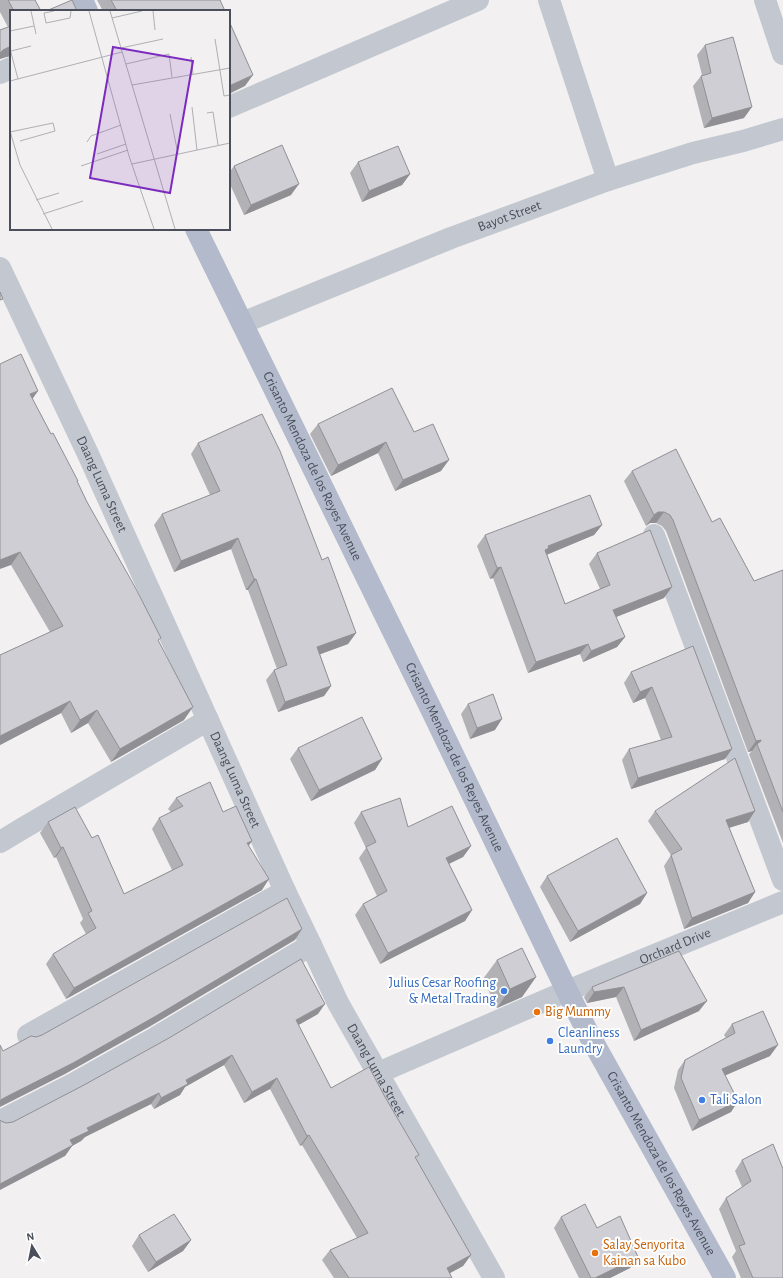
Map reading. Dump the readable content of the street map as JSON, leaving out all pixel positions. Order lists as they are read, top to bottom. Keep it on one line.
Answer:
{"streets":{"main road":["Crisanto Mendoza de los Reyes Avenue"],"street":["Bayot Street","Daang Luma Street","Orchard Drive"]},"crossings":[["Bayot Street","Crisanto Mendoza de los Reyes Avenue"],["Crisanto Mendoza de los Reyes Avenue","Orchard Drive"],["Daang Luma Street","Orchard Drive"]],"places":["Julius Cesar Roofing & Metal Trading","Big Mummy","Cleanliness Laundry","Tali Salon","Salay Senyorita Kainan sa Kubo"],"north":"top"}
